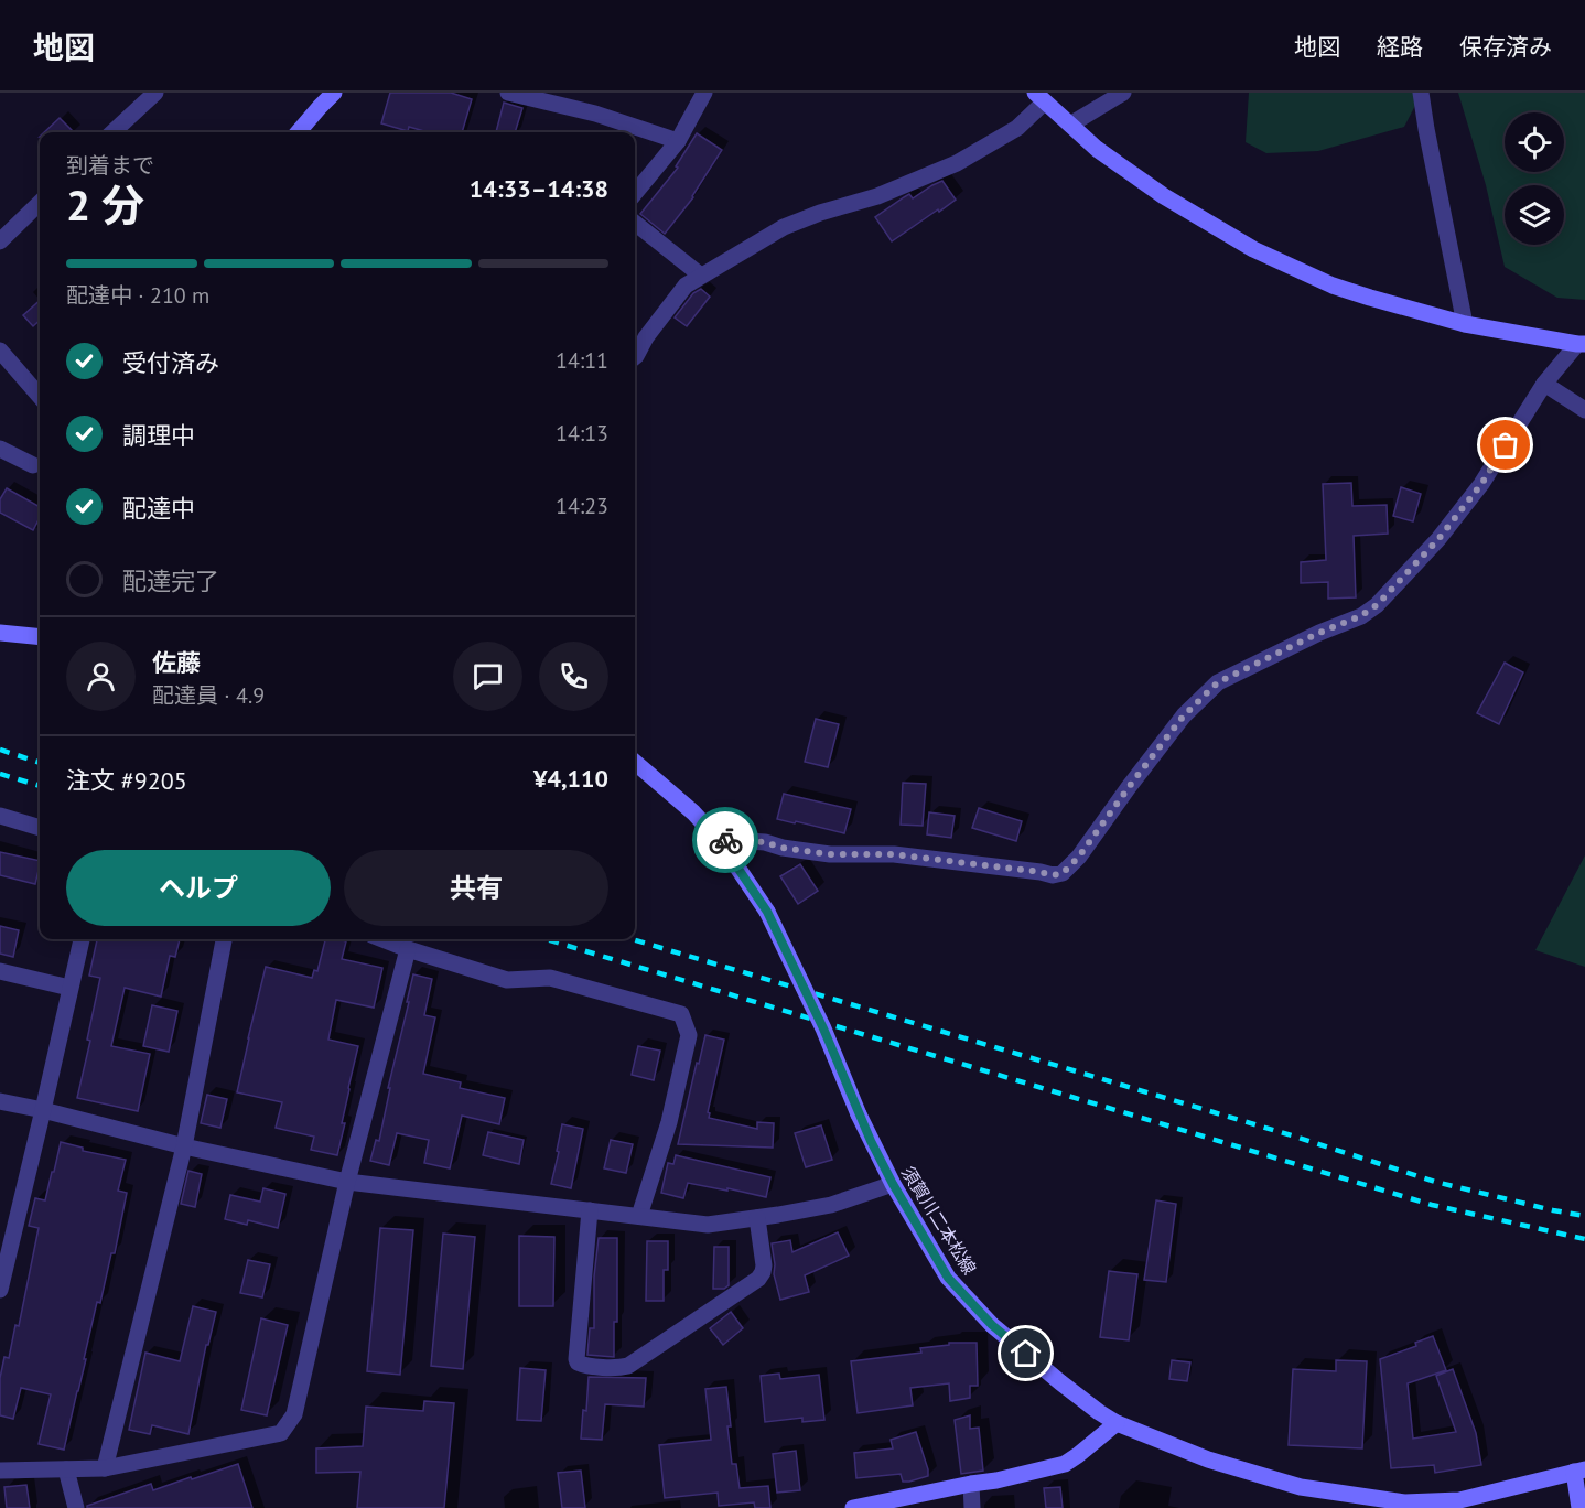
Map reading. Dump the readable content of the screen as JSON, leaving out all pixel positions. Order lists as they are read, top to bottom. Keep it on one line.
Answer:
{"streets":{"main road":["須賀川二本松線"]},"page":{"header":"地図","nav":["地図","経路","保存済み"],"heading":["2 分","到着まで","14:33–14:38"],"panel":["佐藤","配達員 · 4.9","注文 #9205","¥4,110"],"bar":"配達中 · 210 m","list":[["受付済み","14:11"],["調理中","14:13"],["配達中","14:23"],"配達完了"],"buttons":["ヘルプ","共有"]}}
